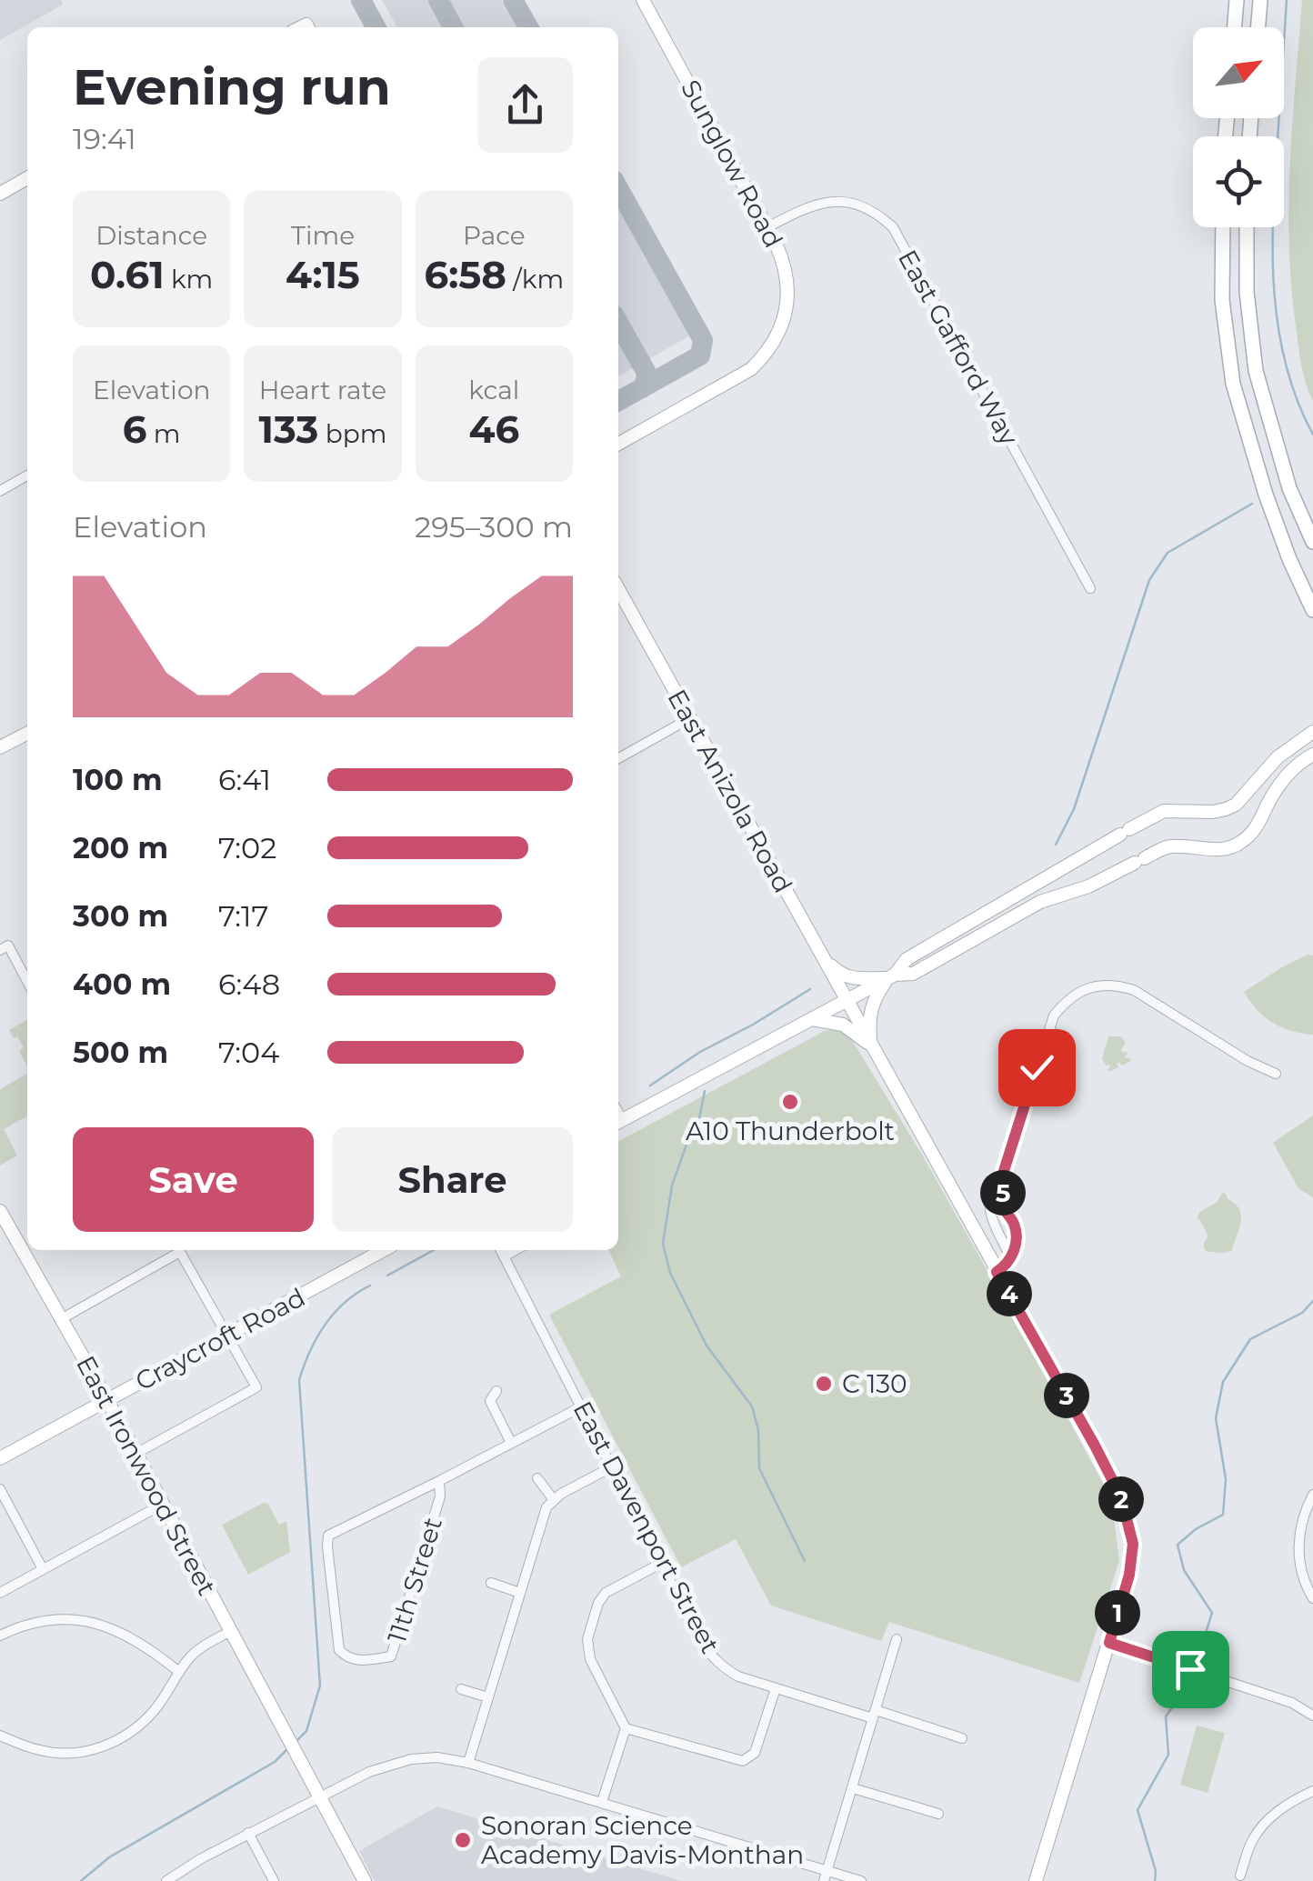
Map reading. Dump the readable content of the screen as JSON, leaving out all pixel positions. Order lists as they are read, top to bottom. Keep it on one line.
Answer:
{"streets":{"street":["Sunglow Road","East Gafford Way","East Anizola Road","Craycroft Road","East Ironwood Street","East Davenport Street","11th Street"]},"crossings":[["Sunglow Road","East Gafford Way"],["Craycroft Road","East Ironwood Street"],["East Davenport Street","11th Street"]],"places":["A10 Thunderbolt","C 130","Sonoran Science Academy Davis-Monthan"],"north":"top right","page":{"heading":["Evening run","19:41"],"stats":[["Distance","0.61 km"],["Time","4:15"],["Pace","6:58 /km"],["Elevation","6 m"],["Heart rate","133 bpm"],["kcal","46"]],"chart":["Elevation","295–300 m"],"list":[{"name":"100 m","note":"6:41"},{"name":"200 m","note":"7:02"},{"name":"300 m","note":"7:17"},{"name":"400 m","note":"6:48"},{"name":"500 m","note":"7:04"}],"buttons":["Save","Share"],"pins":["5","4","3","2","1"]}}
